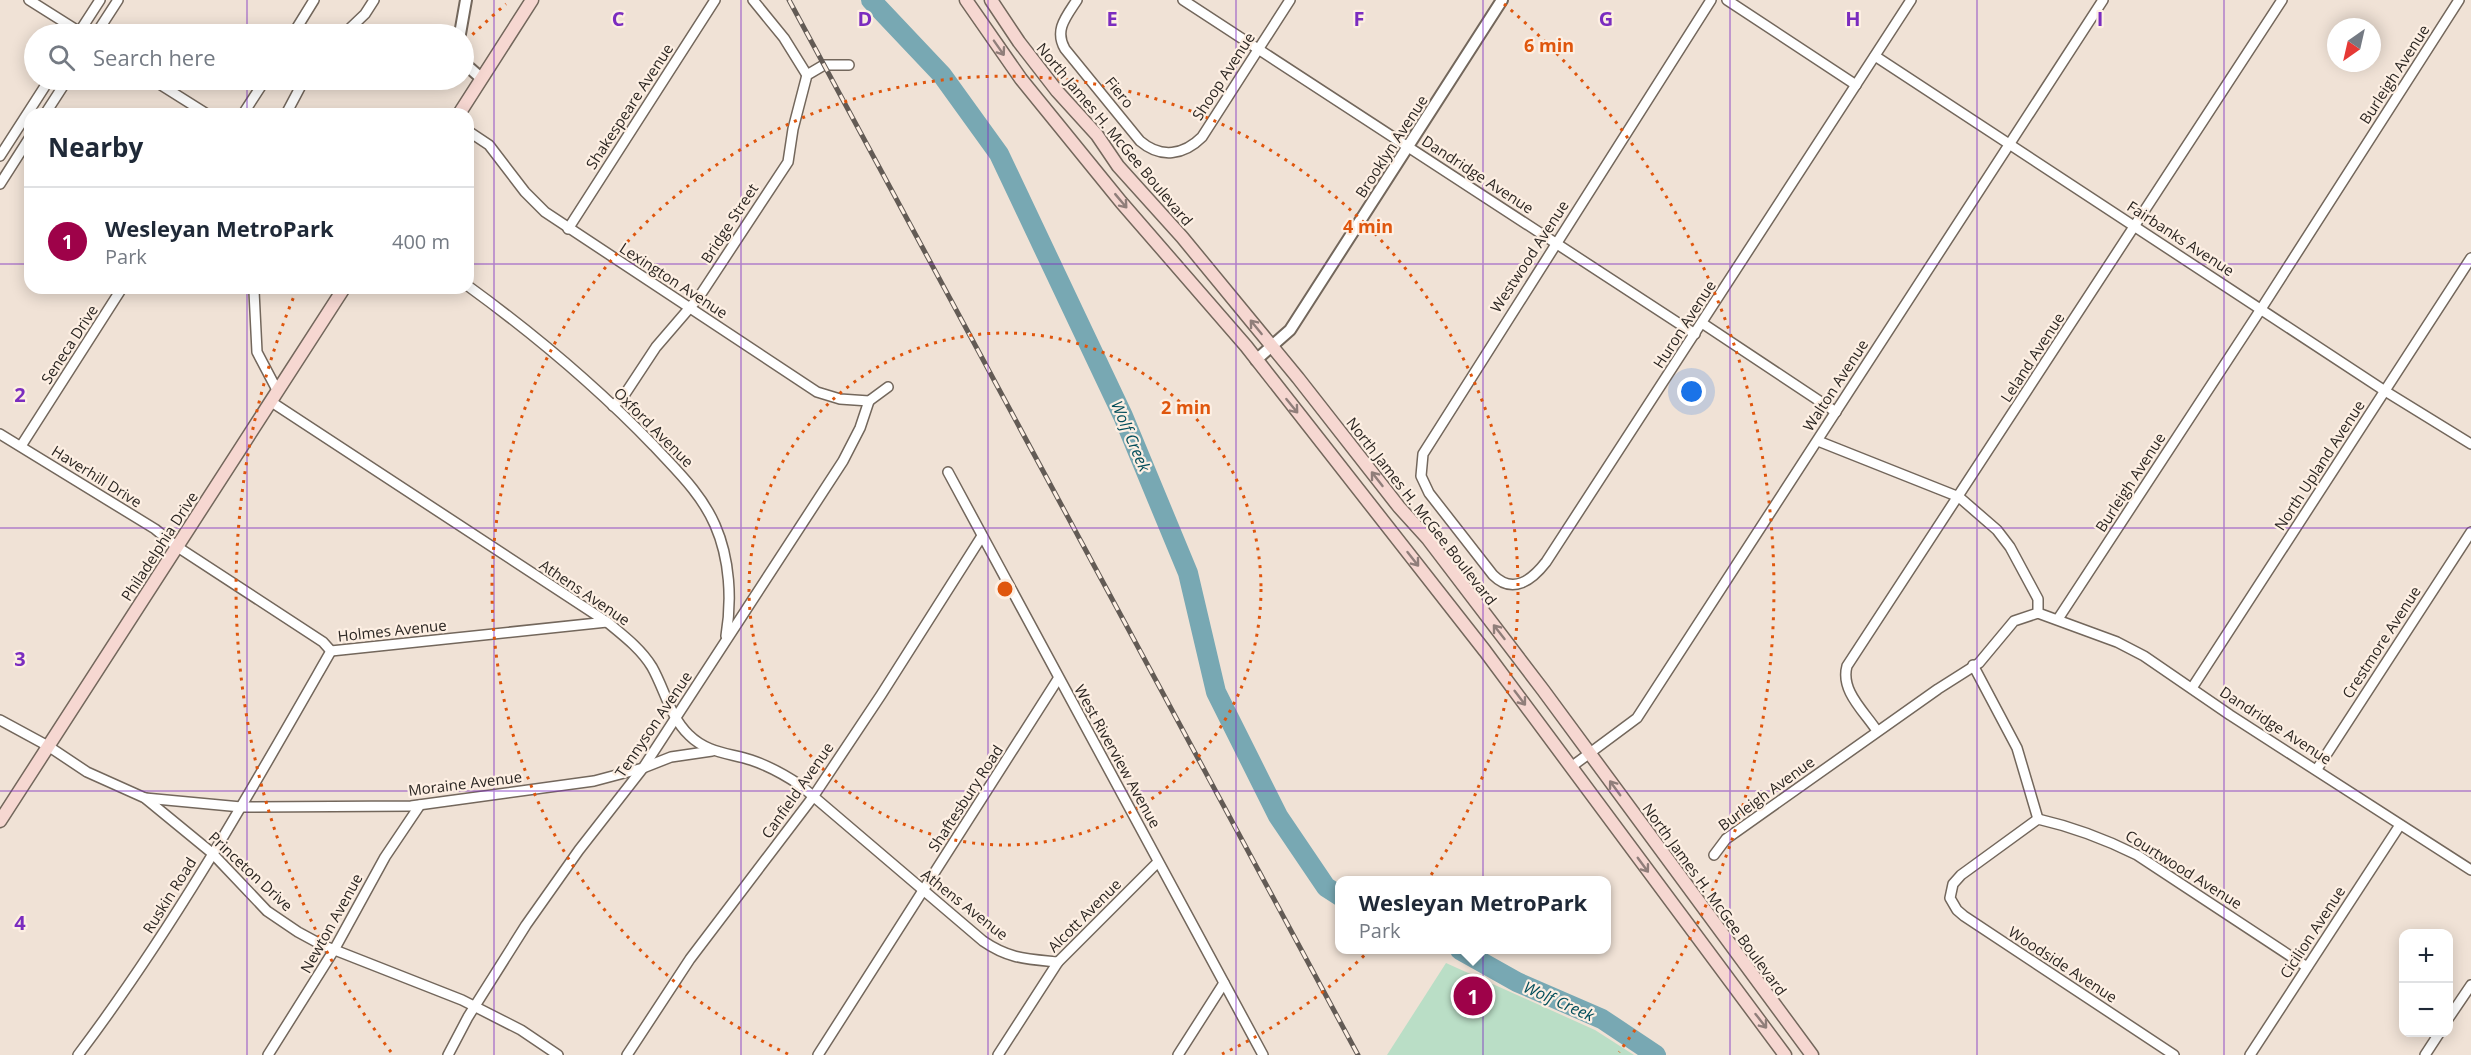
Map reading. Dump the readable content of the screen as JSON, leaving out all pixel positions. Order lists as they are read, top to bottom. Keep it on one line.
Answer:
{"streets":{"main road":["North James H. McGee Boulevard","Philadelphia Drive"],"street":["Burleigh Avenue","Shoop Avenue","Fiero","Shakespeare Avenue","Brooklyn Avenue","Dandridge Avenue","Bridge Street","Fairbanks Avenue","Westwood Avenue","Lexington Avenue","Huron Avenue","Seneca Drive","Leland Avenue","Walton Avenue","Oxford Avenue","North Upland Avenue","Haverhill Drive","Athens Avenue","Holmes Avenue","Crestmore Avenue","Tennyson Avenue","West Riverview Avenue","Moraine Avenue","Canfield Avenue","Shaftesbury Road","Courtwood Avenue","Princeton Drive","Ruskin Road","Alcott Avenue","Newton Avenue","Cicilion Avenue","Woodside Avenue"]},"crossings":[["Burleigh Avenue","Dandridge Avenue"],["Burleigh Avenue","Fairbanks Avenue"],["Burleigh Avenue","Leland Avenue"],["Shoop Avenue","Fiero"],["Shoop Avenue","Dandridge Avenue"],["Shakespeare Avenue","Lexington Avenue"],["North James H. McGee Boulevard","Brooklyn Avenue"],["North James H. McGee Boulevard","Walton Avenue"],["Brooklyn Avenue","Dandridge Avenue"],["Dandridge Avenue","Westwood Avenue"],["Dandridge Avenue","Huron Avenue"],["Dandridge Avenue","North Upland Avenue"],["Dandridge Avenue","Crestmore Avenue"],["Dandridge Avenue","Cicilion Avenue"],["Bridge Street","Lexington Avenue"],["Bridge Street","Oxford Avenue"],["Fairbanks Avenue","Huron Avenue"],["Fairbanks Avenue","Leland Avenue"],["Fairbanks Avenue","Walton Avenue"],["Fairbanks Avenue","North Upland Avenue"],["Westwood Avenue","Huron Avenue"],["Lexington Avenue","Tennyson Avenue"],["Seneca Drive","Haverhill Drive"],["Oxford Avenue","Tennyson Avenue"],["Haverhill Drive","Philadelphia Drive"],["Haverhill Drive","Holmes Avenue"],["Philadelphia Drive","Athens Avenue"],["Philadelphia Drive","Holmes Avenue"],["Philadelphia Drive","Princeton Drive"],["Athens Avenue","Holmes Avenue"],["Athens Avenue","Tennyson Avenue"],["Athens Avenue","Moraine Avenue"],["Athens Avenue","Canfield Avenue"],["Athens Avenue","Shaftesbury Road"],["Athens Avenue","Alcott Avenue"],["Holmes Avenue","Ruskin Road"],["Tennyson Avenue","Moraine Avenue"],["Tennyson Avenue","Princeton Drive"],["West Riverview Avenue","Canfield Avenue"],["West Riverview Avenue","Shaftesbury Road"],["West Riverview Avenue","Alcott Avenue"],["Moraine Avenue","Princeton Drive"],["Moraine Avenue","Ruskin Road"],["Moraine Avenue","Newton Avenue"],["Courtwood Avenue","Cicilion Avenue"],["Courtwood Avenue","Woodside Avenue"],["Princeton Drive","Ruskin Road"],["Princeton Drive","Newton Avenue"]],"water":["Wolf Creek"],"north":"bottom left","page":{"search":"Search here","heading":"Nearby","list":[{"mark":"1","name":"Wesleyan MetroPark","note":"Park","value":"400 m"}],"popup":["Wesleyan MetroPark","Park"],"map_buttons":["+","−"],"pins":"1"},"grid":{"columns":["C","D","E","F","G","H","I"],"rows":["2","3","4"]},"rings":["6 min","4 min","2 min"]}
